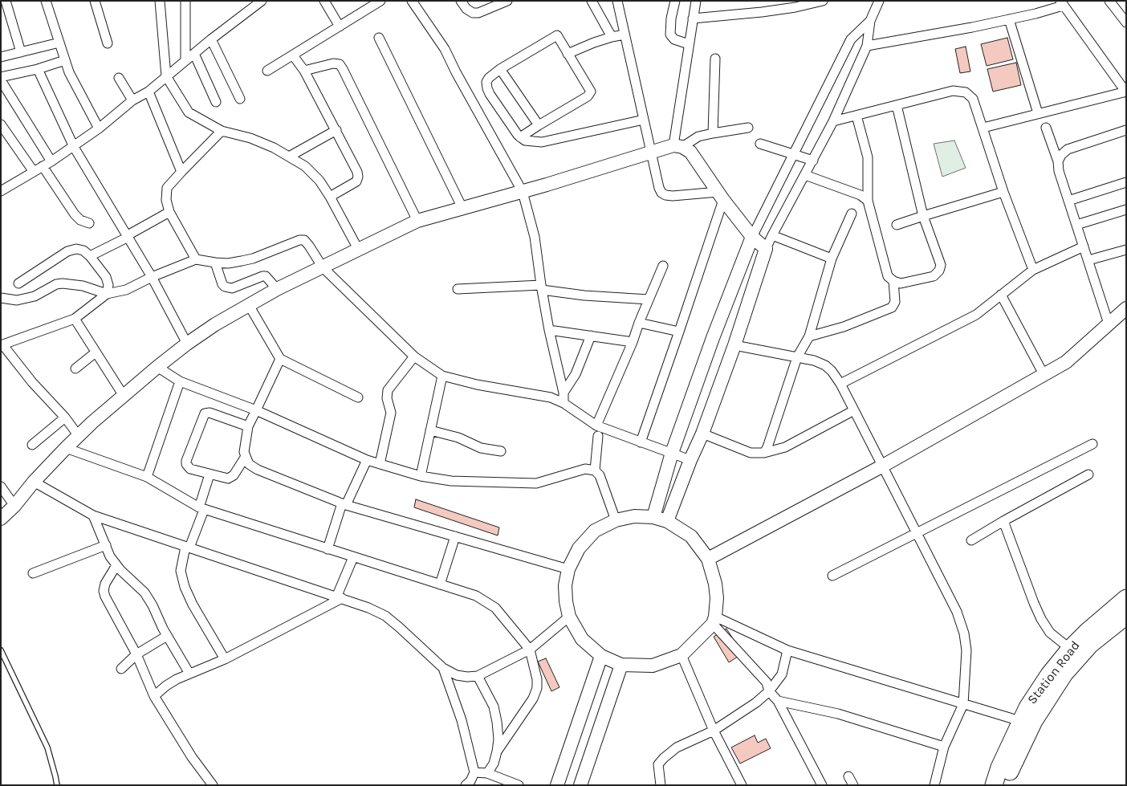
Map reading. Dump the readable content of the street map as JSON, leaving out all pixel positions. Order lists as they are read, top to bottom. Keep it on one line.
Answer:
{"streets":{"highway":["Station Road"]}}
